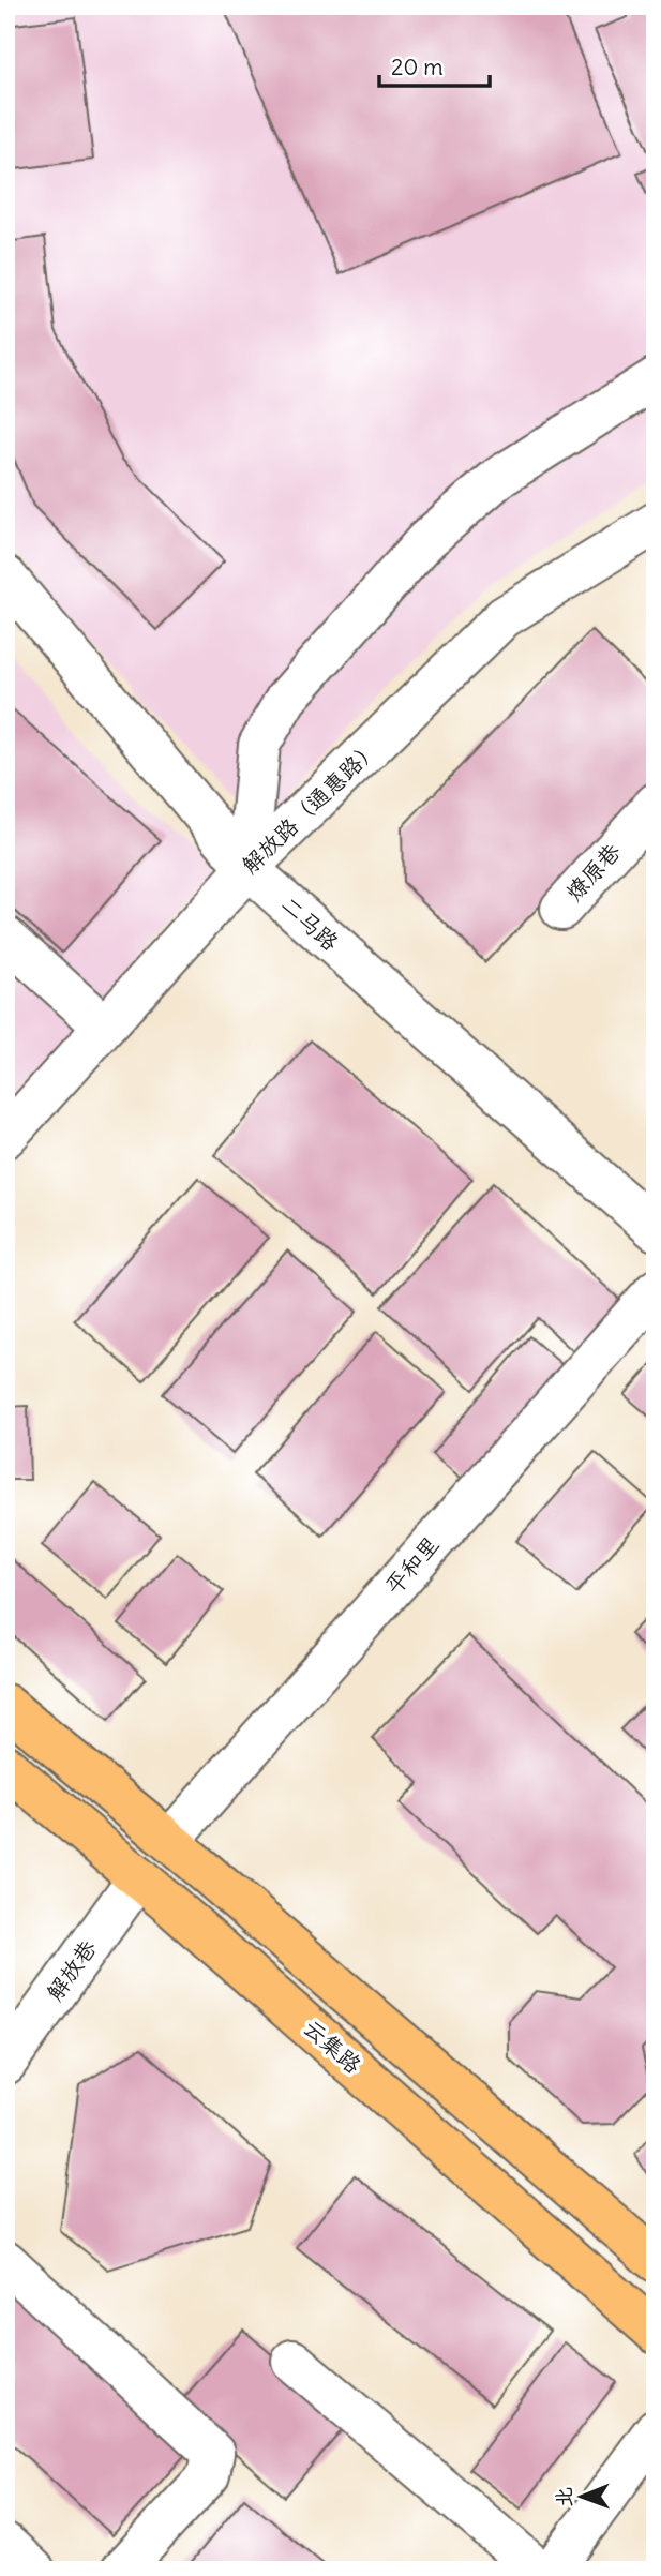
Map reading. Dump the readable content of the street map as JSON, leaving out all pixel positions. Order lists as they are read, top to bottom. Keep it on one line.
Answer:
{"streets":{"main road":["云集路"],"street":["解放路（通惠路）","燎原巷","二马路","平和里","解放巷"]},"crossings":[["解放路（通惠路）","二马路"],["解放巷","云集路"]],"scale_bar":"20 m","north":"left"}
